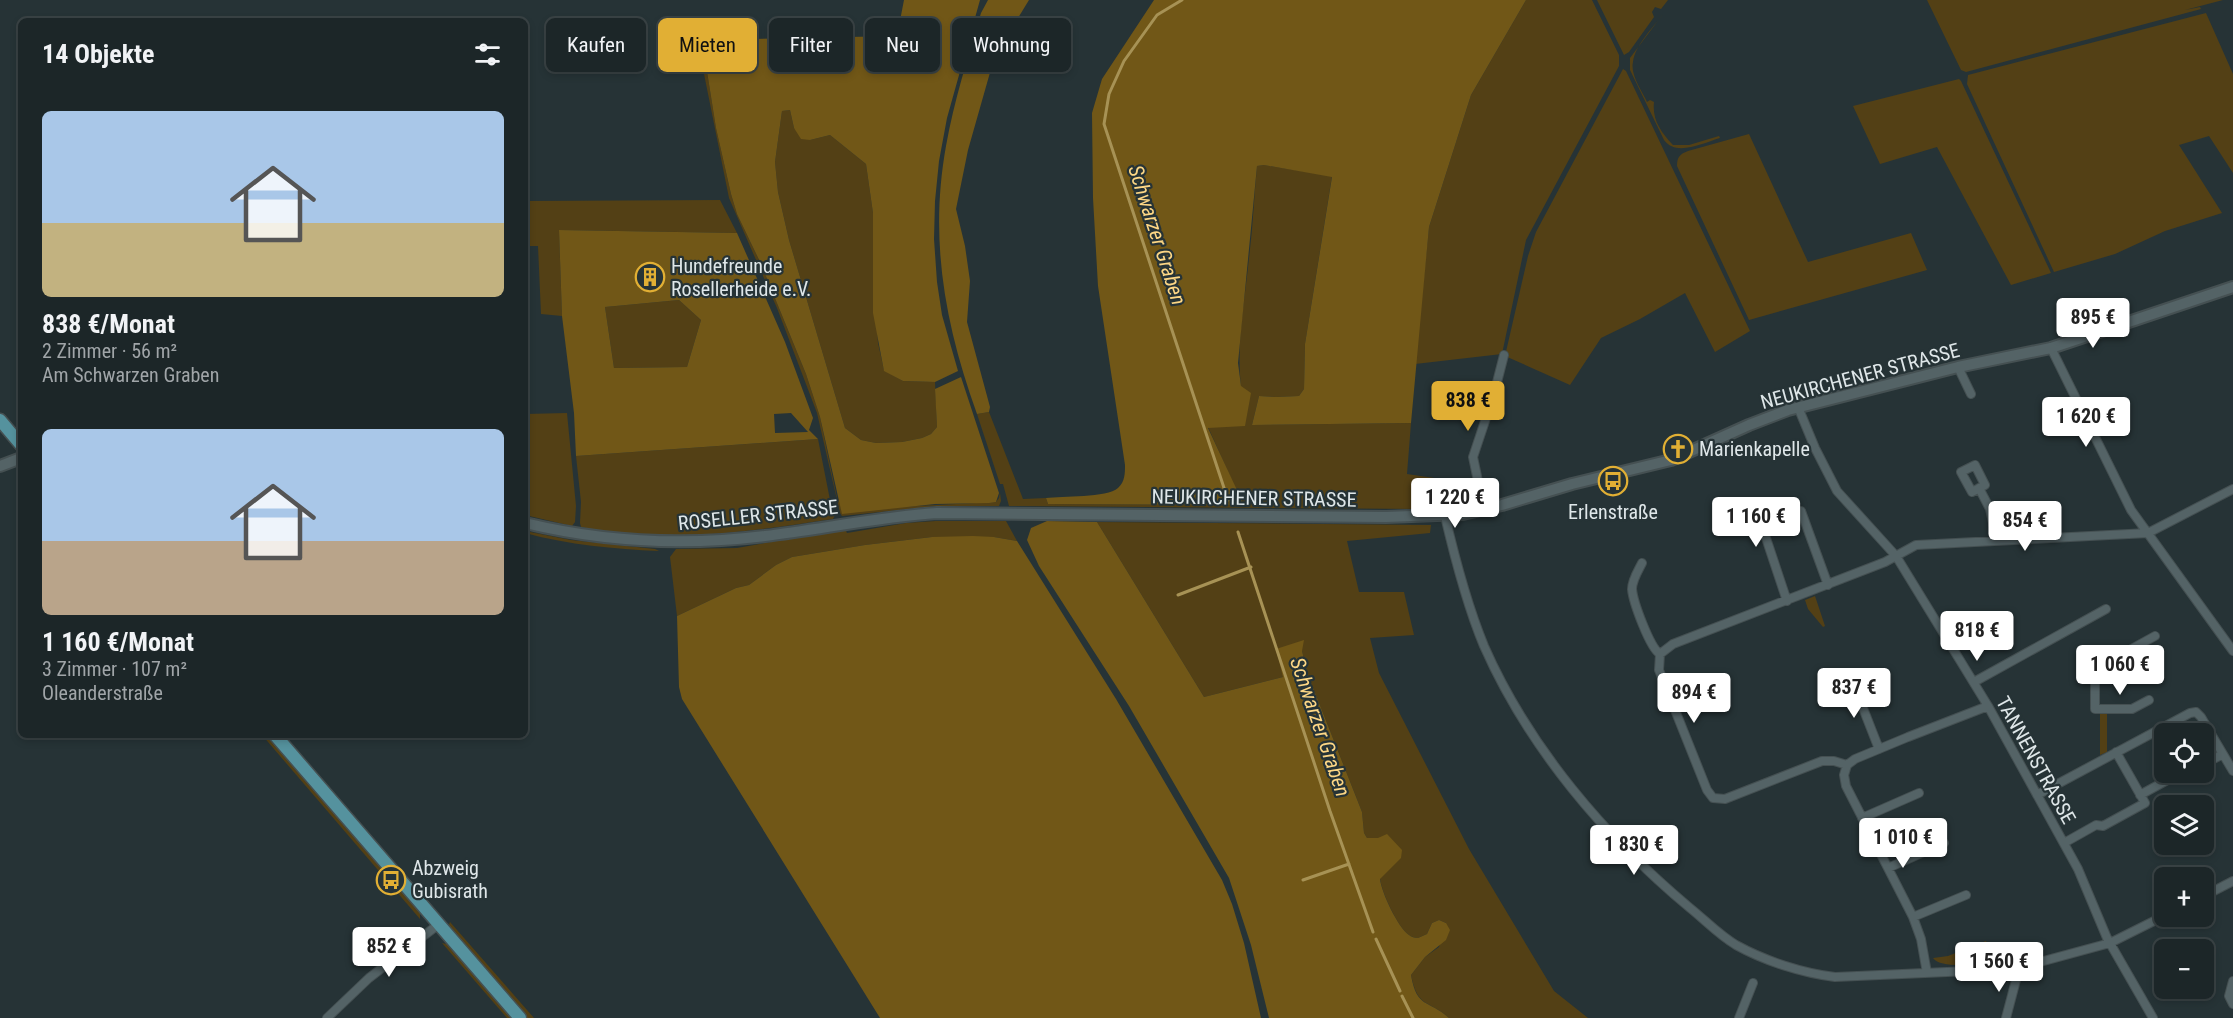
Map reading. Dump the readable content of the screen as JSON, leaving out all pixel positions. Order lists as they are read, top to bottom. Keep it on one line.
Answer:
{"streets":{"street":["NEUKIRCHENER STRASSE","ROSELLER STRASSE","TANNENSTRASSE"]},"crossings":[["NEUKIRCHENER STRASSE","ROSELLER STRASSE"],["NEUKIRCHENER STRASSE","TANNENSTRASSE"]],"water":["Schwarzer Graben"],"places":{"building":["Hundefreunde Rosellerheide e.V."],"church":["Marienkapelle"],"bus stop":["Erlenstraße","Abzweig Gubisrath"]},"page":{"chip":["Kaufen","Mieten","Filter","Neu","Wohnung"],"heading":"14 Objekte","list":[{"name":"838 €/Monat","note":"2 Zimmer · 56 m² · Am Schwarzen Graben"},{"name":"1 160 €/Monat","note":"3 Zimmer · 107 m² · Oleanderstraße"}],"price":["895 €","838 €","1 620 €","1 220 €","1 160 €","854 €","818 €","1 060 €","837 €","894 €","1 010 €","1 830 €","852 €","1 560 €"],"map_buttons":["+","−"]}}
